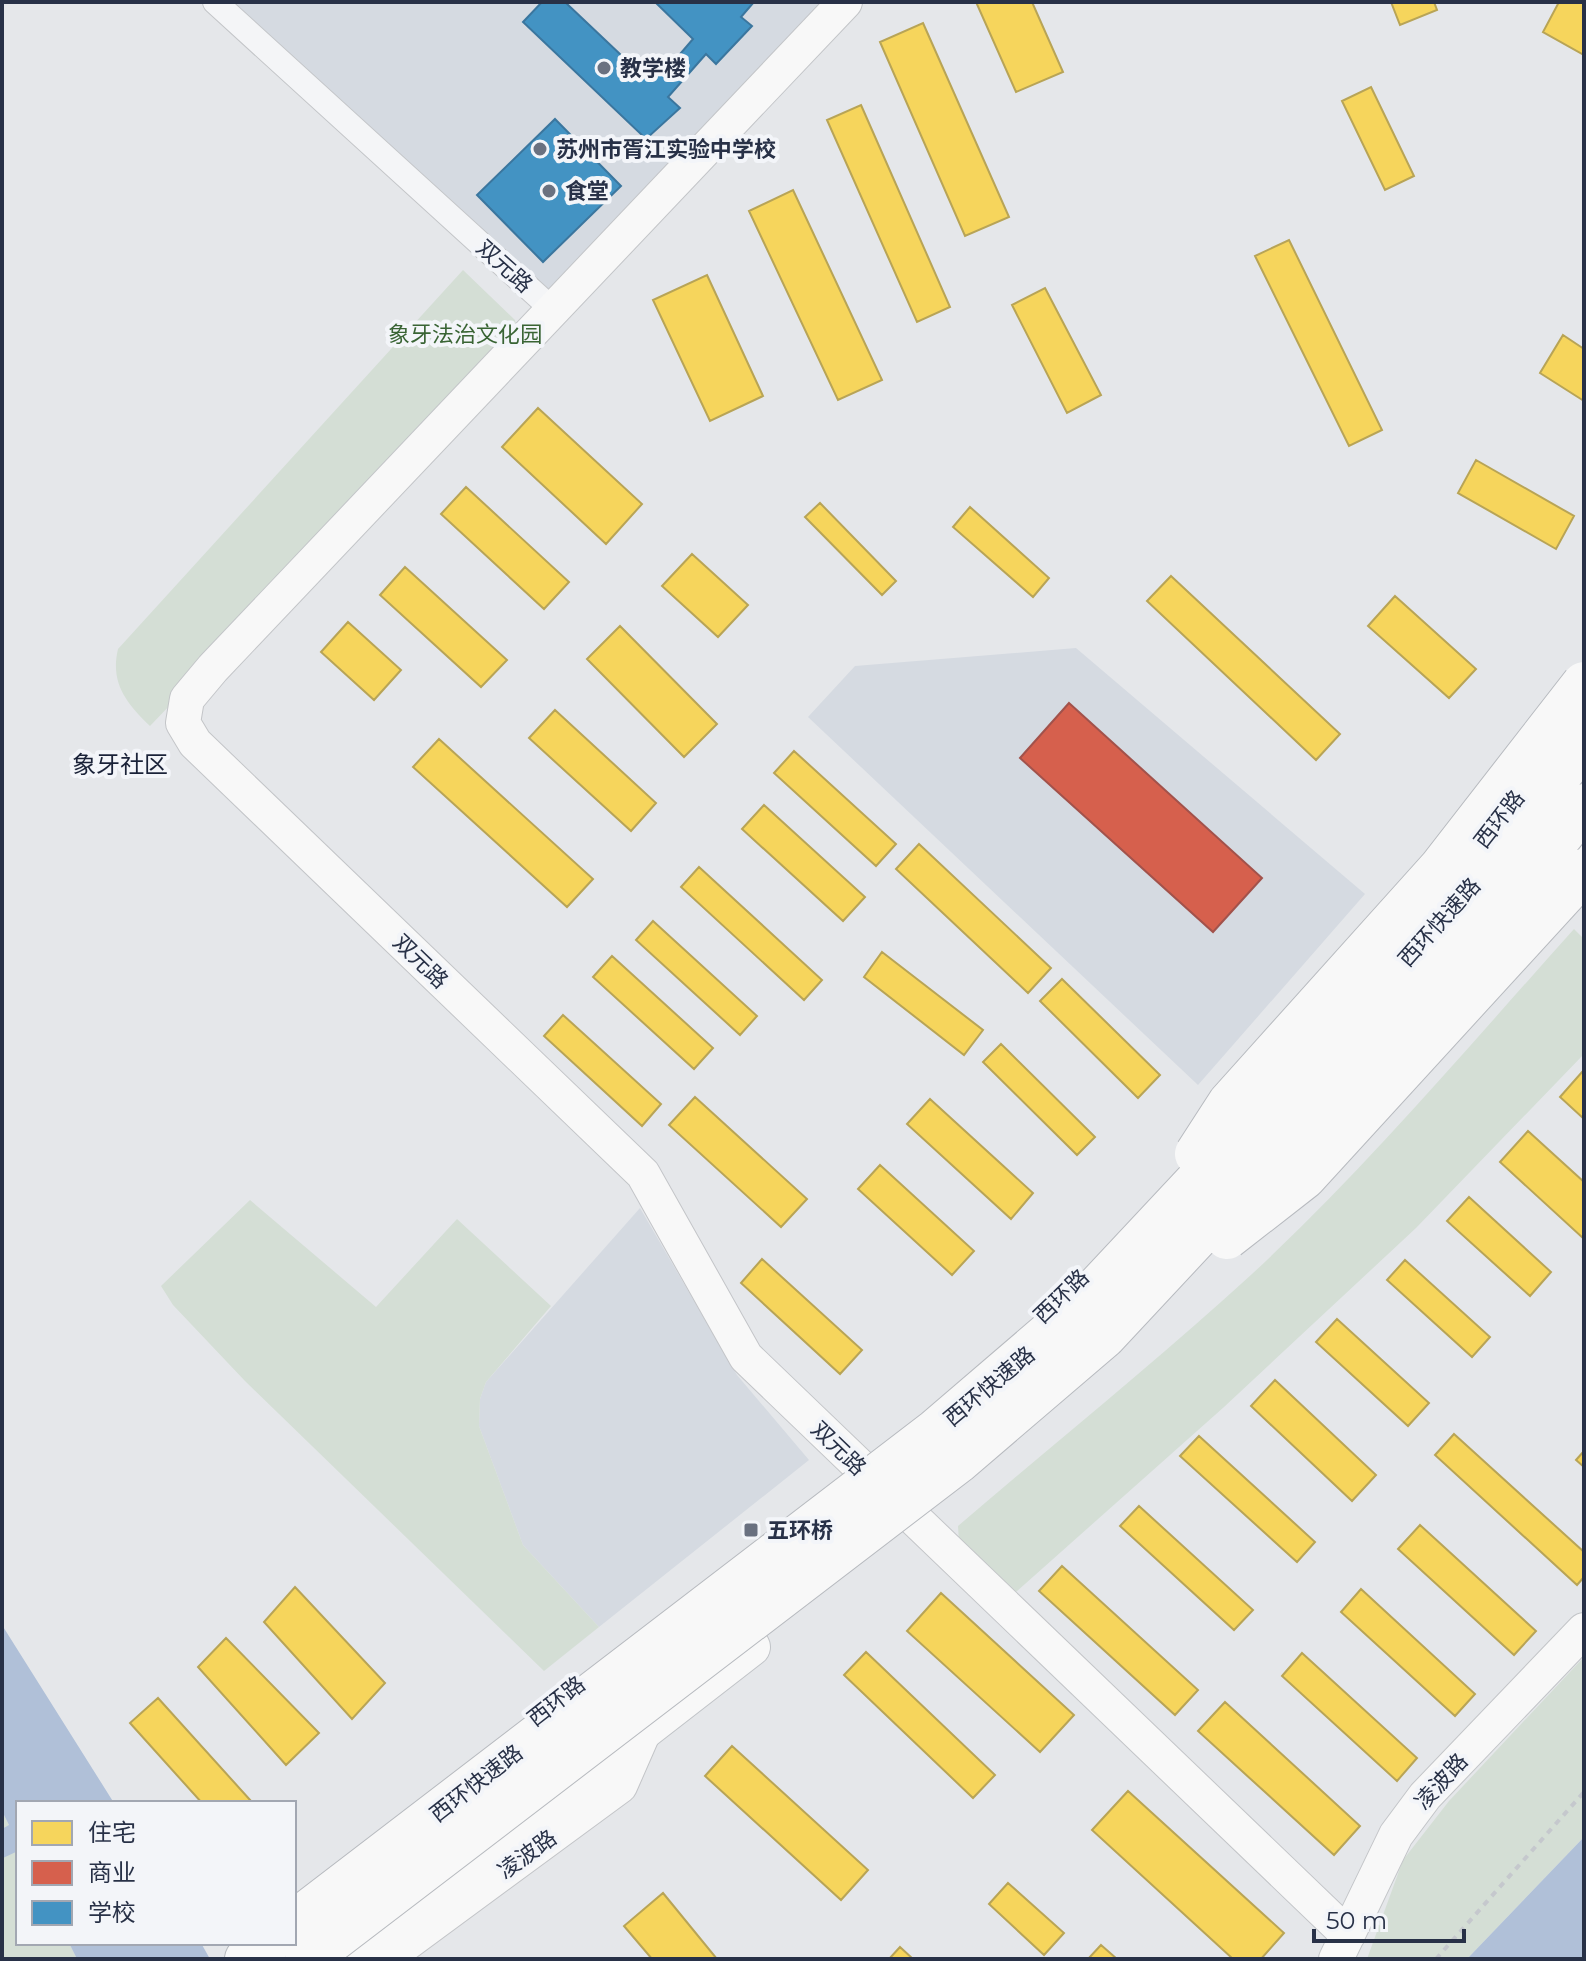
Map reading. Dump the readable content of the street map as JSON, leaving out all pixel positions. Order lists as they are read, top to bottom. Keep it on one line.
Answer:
{"streets":{"highway":["西环快速路"],"main road":["西环路"],"street":["双元路","凌波路"]},"crossings":[["双元路","西环路"],["双元路","凌波路"],["西环路","西环快速路"]],"districts":["象牙社区"],"parks":["象牙法治文化园"],"places":{"other":["教学楼","苏州市胥江实验中学校","食堂"],"transit":["五环桥"]},"legend":["住宅","商业","学校"],"scale_bar":"50 m"}
